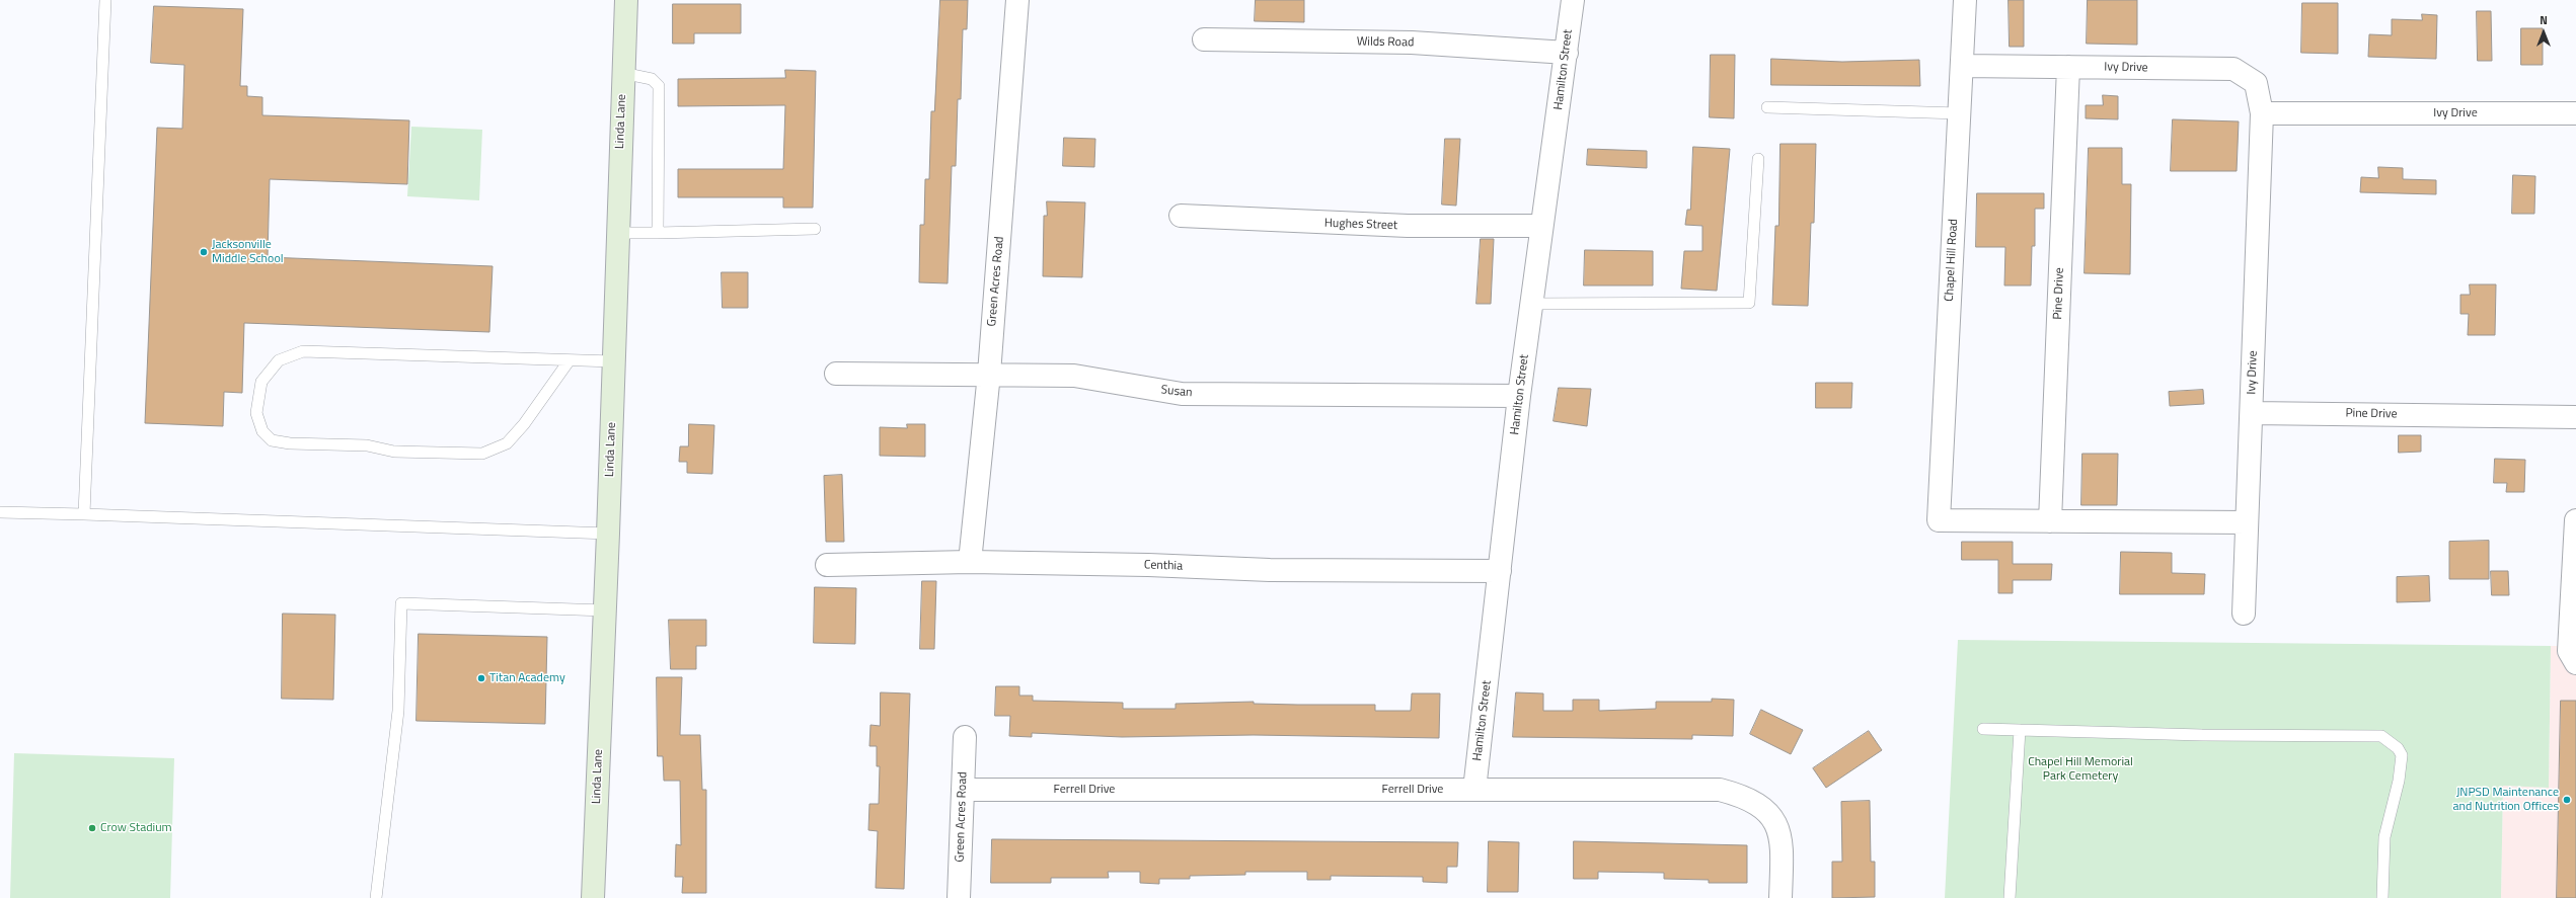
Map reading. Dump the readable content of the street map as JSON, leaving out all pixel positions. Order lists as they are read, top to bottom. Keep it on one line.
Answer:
{"streets":{"street":["Wilds Road","Ivy Drive","Hamilton Street","Linda Lane","Hughes Street","Chapel Hill Road","Green Acres Road","Pine Drive","Susan","Centhia","Ferrell Drive"]},"crossings":[["Wilds Road","Hamilton Street"],["Ivy Drive","Chapel Hill Road"],["Ivy Drive","Pine Drive"],["Hamilton Street","Hughes Street"],["Hamilton Street","Susan"],["Hamilton Street","Centhia"],["Hamilton Street","Ferrell Drive"],["Chapel Hill Road","Pine Drive"],["Green Acres Road","Susan"],["Green Acres Road","Centhia"],["Green Acres Road","Ferrell Drive"]],"parks":["Chapel Hill Memorial Park Cemetery"],"places":["Jacksonville Middle School","Titan Academy","JNPSD Maintenance and Nutrition Offices","Crow Stadium"],"north":"top"}
